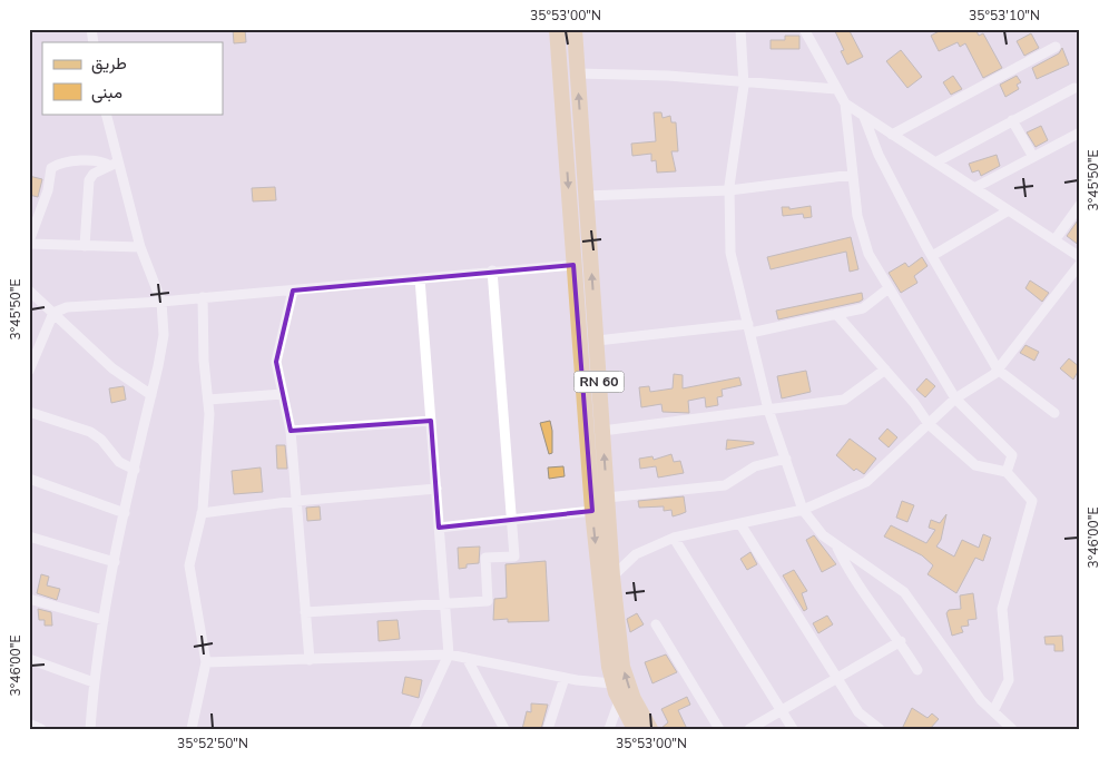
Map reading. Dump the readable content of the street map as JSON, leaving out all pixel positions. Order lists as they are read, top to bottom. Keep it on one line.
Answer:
{"streets":{"main road":["RN 60"]},"legend":["طريق","مبنى"],"coordinates":["35°53'00\"N","35°53'10\"N","3°45'50\"E","3°46'00\"E","35°52'50\"N"]}
